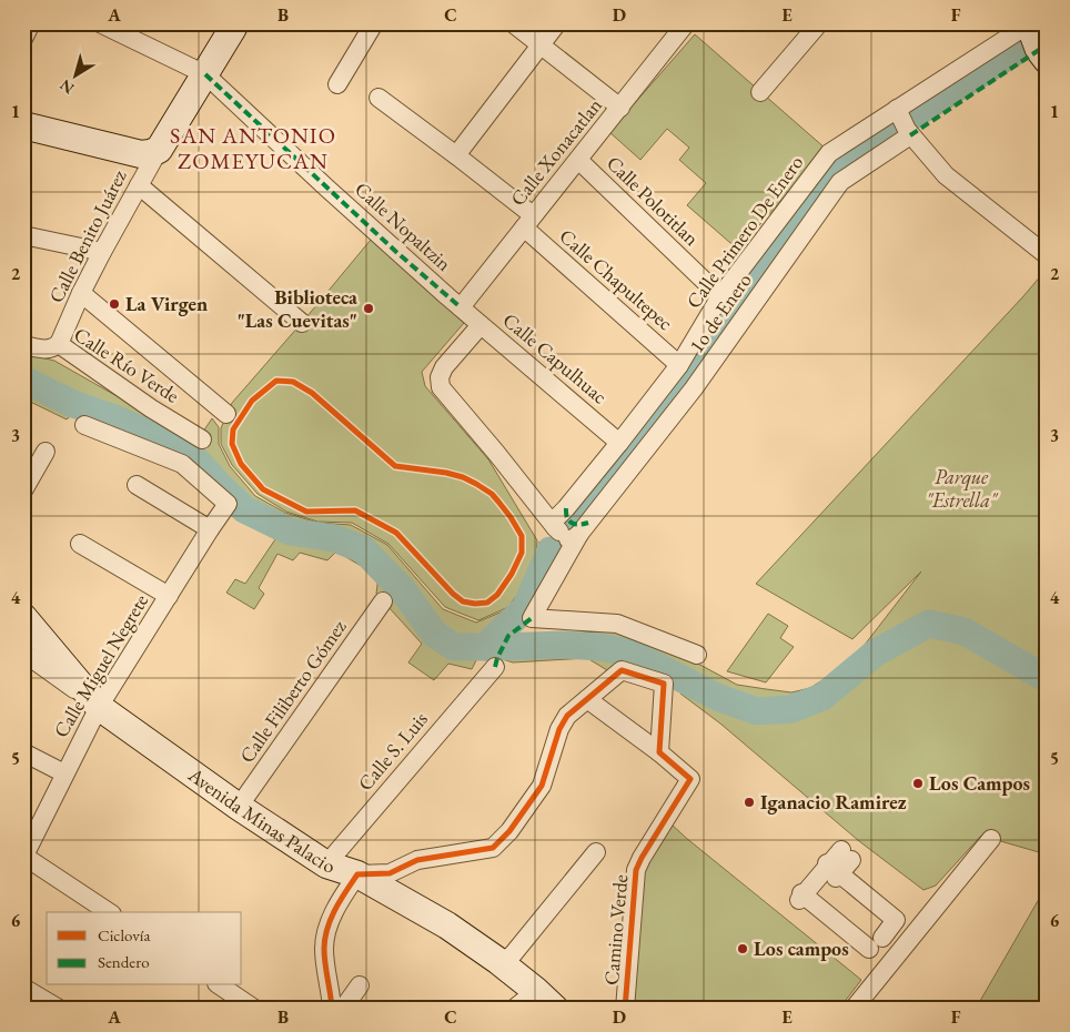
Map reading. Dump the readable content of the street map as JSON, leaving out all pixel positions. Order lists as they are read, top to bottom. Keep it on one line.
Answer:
{"streets":{"main road":["Avenida Minas Palacio"],"street":["Calle Xonacatlan","Calle Polotitlan","Calle Nopaltzin","Calle Primero De Enero","Calle Benito Juárez","Calle Chapultepec","1o de Enero","Calle Capulhuac","Calle Río Verde","Calle Miguel Negrete","Calle Filiberto Gómez","Calle S. Luis","Camino Verde"]},"crossings":[["Calle Xonacatlan","Calle Polotitlan"],["Calle Xonacatlan","Calle Nopaltzin"],["Calle Xonacatlan","Calle Chapultepec"],["Calle Xonacatlan","Calle Capulhuac"],["Calle Polotitlan","Calle Primero De Enero"],["Calle Nopaltzin","Calle Capulhuac"],["Calle Primero De Enero","Calle Chapultepec"],["Calle Primero De Enero","1o de Enero"],["Calle Primero De Enero","Calle Capulhuac"],["Calle Benito Juárez","Calle Río Verde"],["Calle Miguel Negrete","Avenida Minas Palacio"],["Calle Filiberto Gómez","Avenida Minas Palacio"],["Calle S. Luis","Avenida Minas Palacio"]],"districts":["SAN ANTONIO ZOMEYUCAN"],"parks":["Parque \"Estrella\""],"places":["La Virgen","Biblioteca \"Las Cuevitas\"","Los Campos","Iganacio Ramirez","Los campos"],"legend":["Ciclovía","Sendero"],"north":"bottom left","grid":{"columns":["A","B","C","D","E","F"],"rows":["1","2","3","4","5","6"]}}
